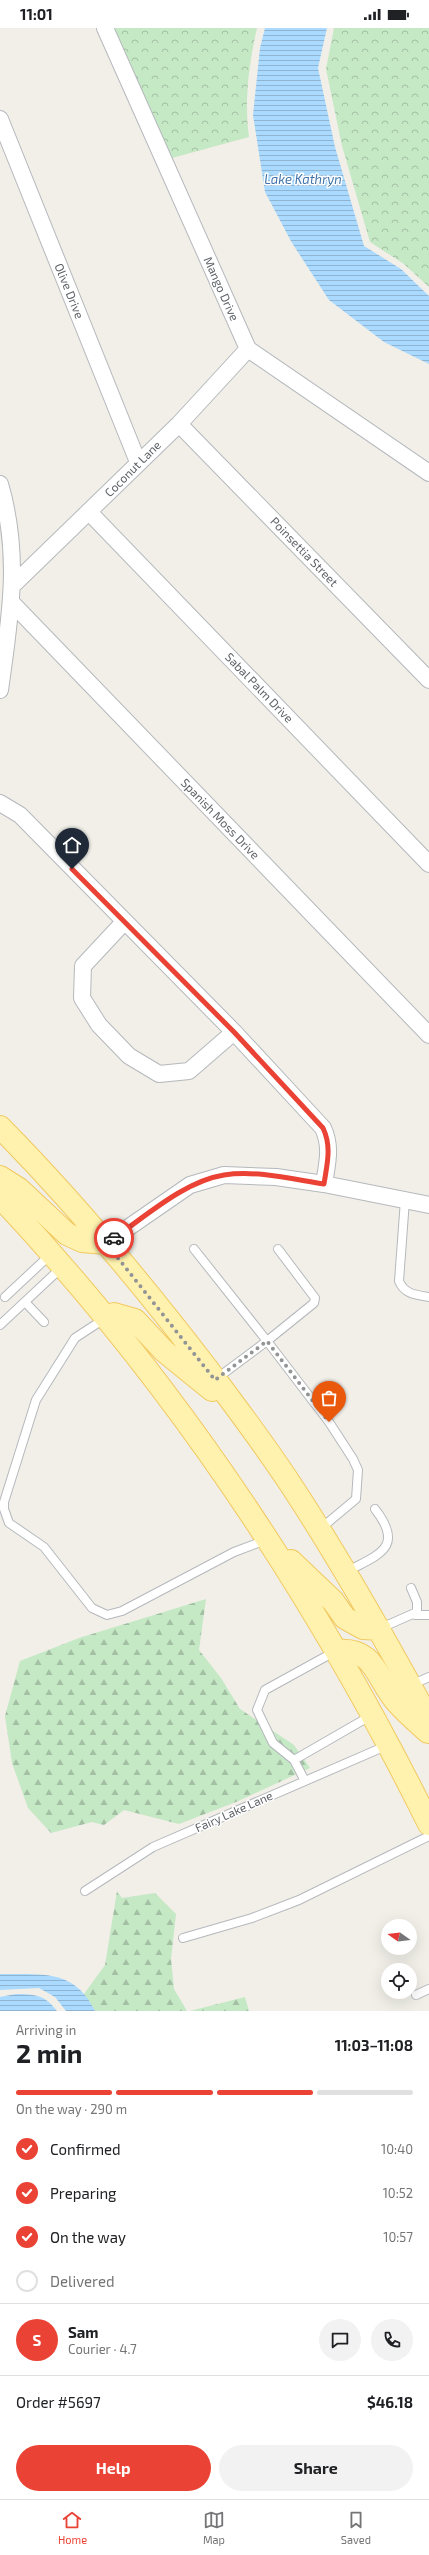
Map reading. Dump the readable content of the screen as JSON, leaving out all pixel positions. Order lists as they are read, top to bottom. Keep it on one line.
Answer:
{"streets":{"street":["Mango Drive","Olive Drive","Coconut Lane","Poinsettia Street","Sabal Palm Drive","Spanish Moss Drive"],"lane":["Fairy Lake Lane"]},"crossings":[["Mango Drive","Coconut Lane"],["Olive Drive","Coconut Lane"],["Coconut Lane","Poinsettia Street"],["Coconut Lane","Sabal Palm Drive"]],"water":["Lake Kathryn"],"north":"left","page":{"status":"11:01","heading":["2 min","Arriving in","11:03–11:08"],"panel":["Sam","Courier · 4.7","Order #5697","$46.18"],"bar":"On the way · 290 m","list":[["Confirmed","10:40"],["Preparing","10:52"],["On the way","10:57"],"Delivered"],"round":"S","buttons":["Help","Share"],"tabs":["Home","Map","Saved"]}}
